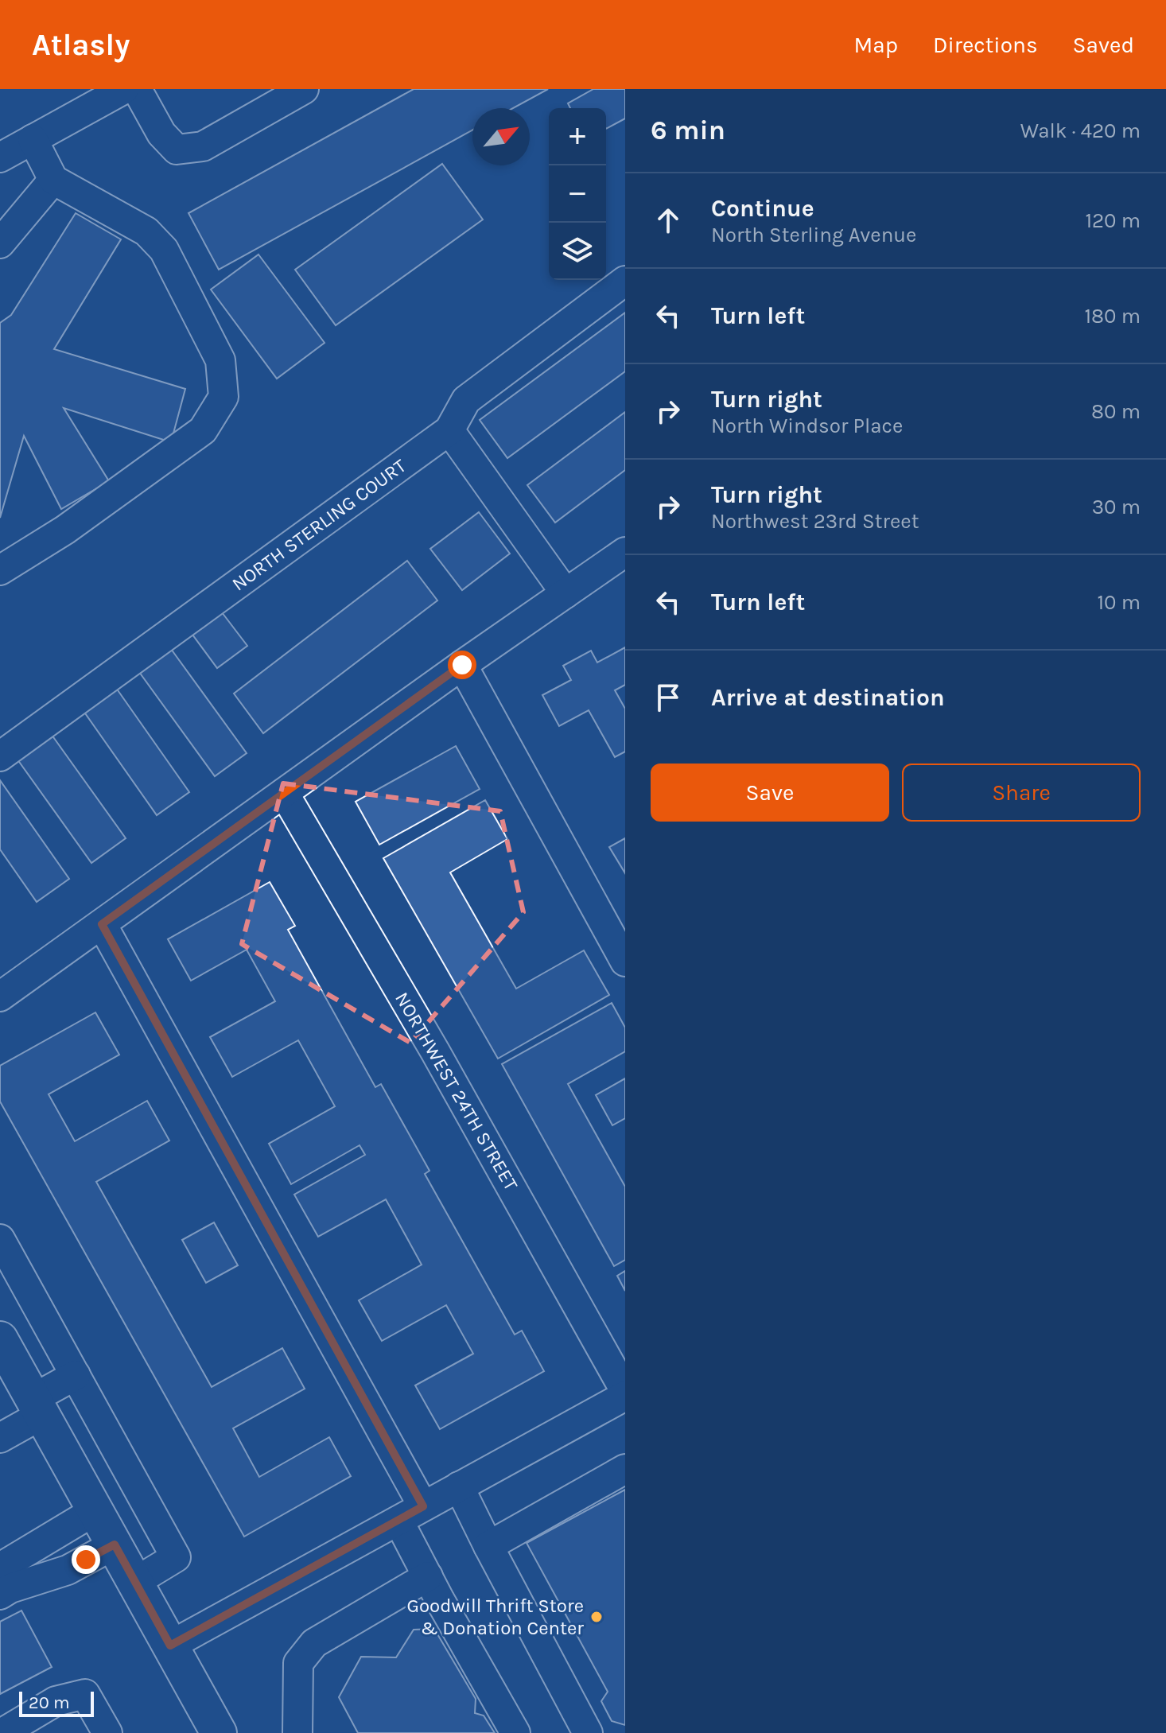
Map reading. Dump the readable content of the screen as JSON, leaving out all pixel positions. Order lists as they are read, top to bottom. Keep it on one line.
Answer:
{"streets":{"street":["NORTH STERLING COURT","NORTHWEST 24TH STREET"]},"places":["Goodwill Thrift Store & Donation Center"],"scale_bar":"20 m","north":"top right","page":{"header":"Atlasly","nav":["Map","Directions","Saved"],"heading":["6 min","Walk · 420 m"],"map_buttons":["+","−"],"list":[["Continue","North Sterling Avenue","120 m"],["Turn left","180 m"],["Turn right","North Windsor Place","80 m"],["Turn right","Northwest 23rd Street","30 m"],["Turn left","10 m"],"Arrive at destination"],"buttons":["Save","Share"],"scale":"20 m"}}
